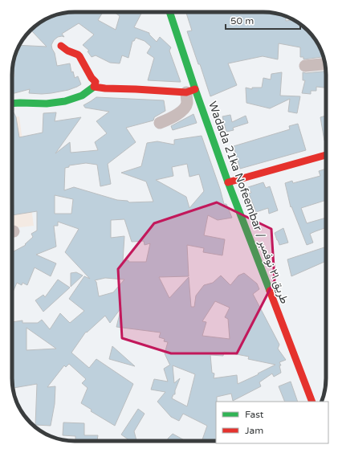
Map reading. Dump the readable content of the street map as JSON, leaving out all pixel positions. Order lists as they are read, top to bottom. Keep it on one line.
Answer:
{"streets":{"street":["Wadada 21ka Nofeembar / طريق ٢١ نوفمبر"]},"legend":["Fast","Jam"],"scale_bar":"50 m"}
